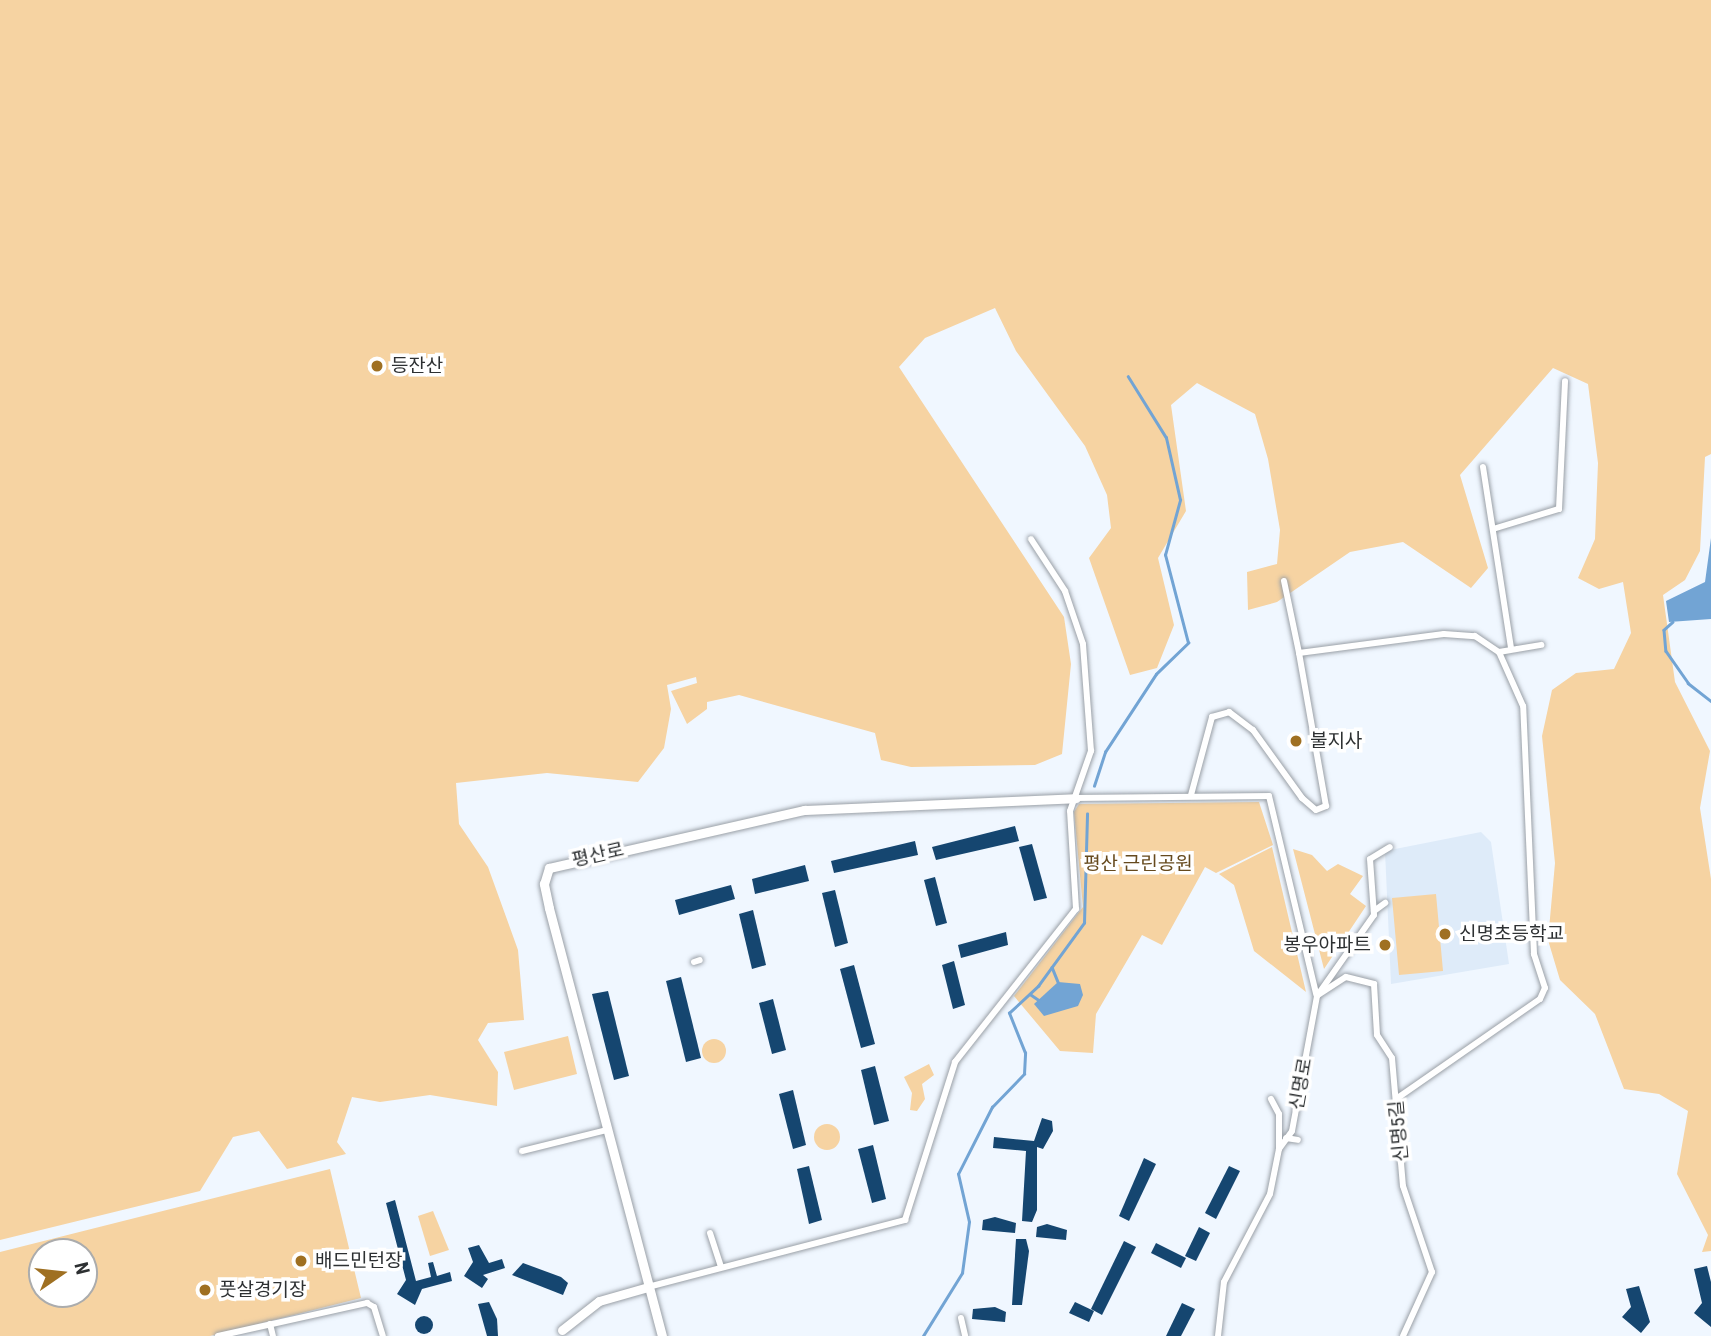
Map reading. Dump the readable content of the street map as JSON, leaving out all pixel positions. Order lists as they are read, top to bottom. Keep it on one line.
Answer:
{"streets":{"street":["평산로","신명로","신명5길"]},"crossings":[["신명로","신명5길"]],"parks":["평산 근린공원"],"places":["등잔산","불지사","신명초등학교","봉우아파트","배드민턴장","풋살경기장"],"north":"right"}
